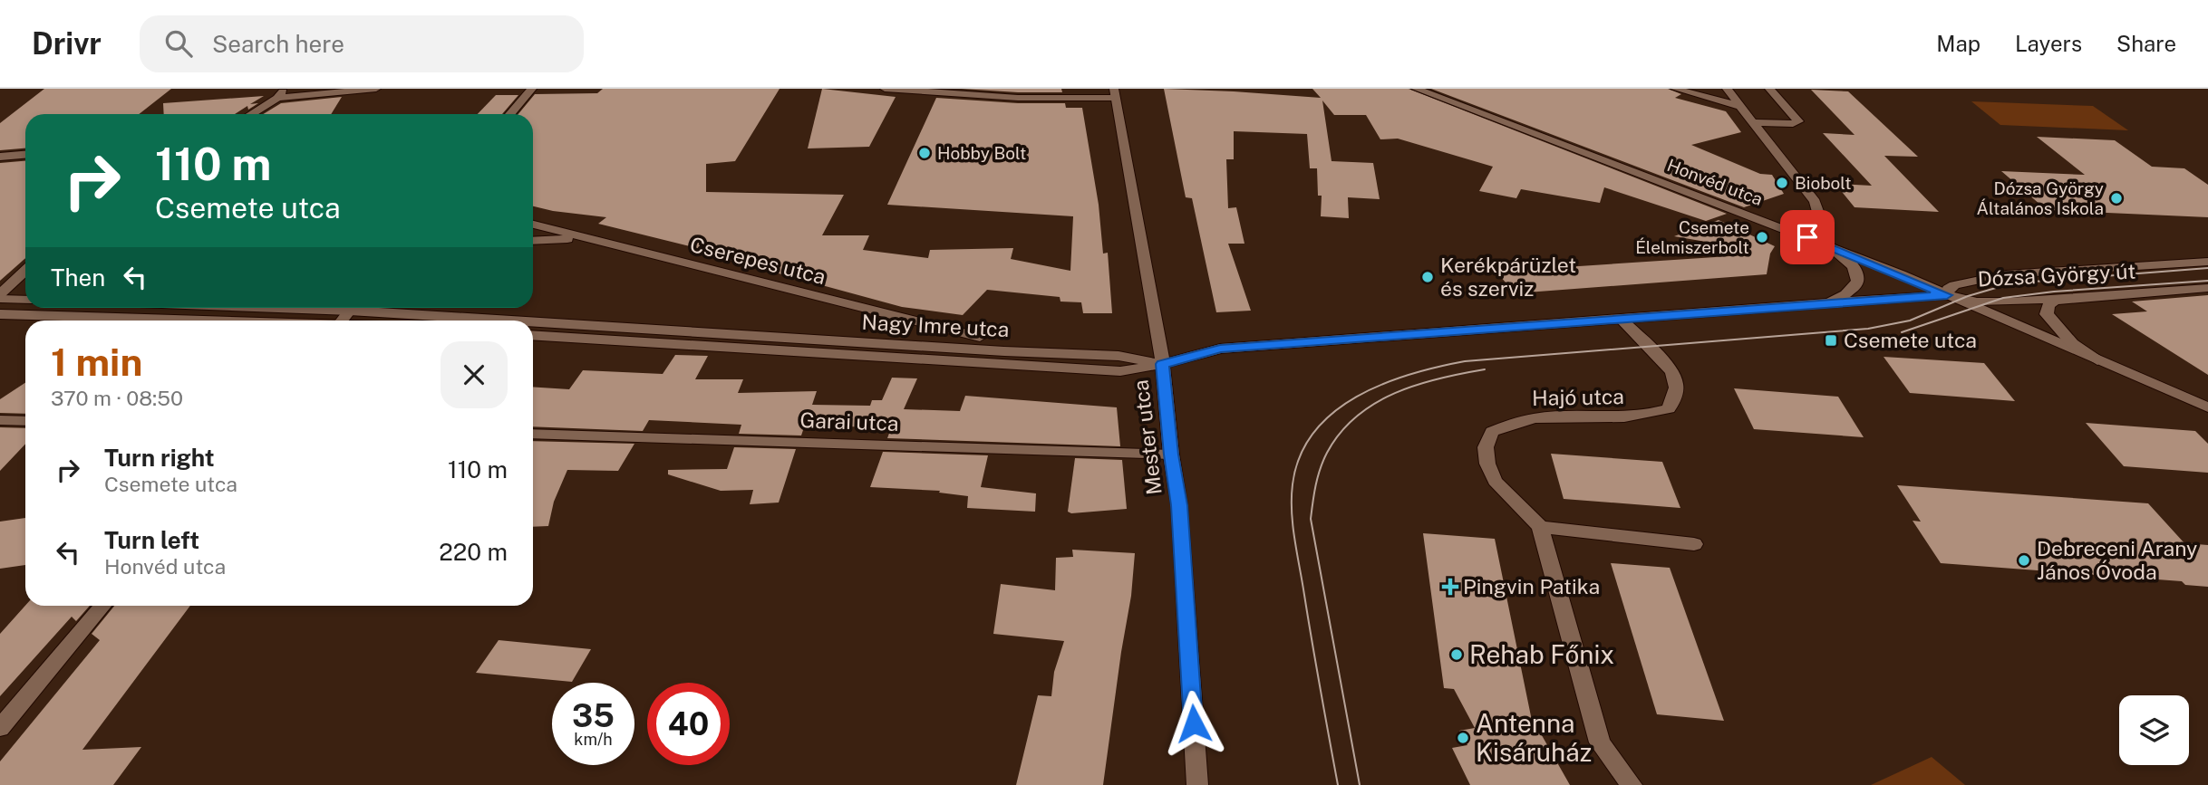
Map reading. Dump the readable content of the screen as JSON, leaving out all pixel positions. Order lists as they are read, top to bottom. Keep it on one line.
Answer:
{"streets":{"street":["Honvéd utca","Cserepes utca","Dózsa György út","Nagy Imre utca","Hajó utca","Garai utca","Mester utca"]},"crossings":[["Honvéd utca","Dózsa György út"],["Nagy Imre utca","Mester utca"],["Garai utca","Mester utca"]],"places":{"other":["Hobby Bolt","Biobolt","Dózsa György Általános Iskola","Csemete Élelmiszerbolt","Kerékpárüzlet és szerviz","Debreceni Arany János Óvoda","Rehab Főnix","Antenna Kisáruház"],"transit":["Csemete utca"],"health":["Pingvin Patika"]},"page":{"header":"Drivr","search":"Search here","nav":["Map","Layers","Share"],"turn":["110 m","Csemete utca"],"then":"Then","heading":["1 min","370 m · 08:50"],"list":[{"name":"Turn right","note":"Csemete utca","value":"110 m"},{"name":"Turn left","note":"Honvéd utca","value":"220 m"}],"speed":"35 km/h","limit":"40"}}
